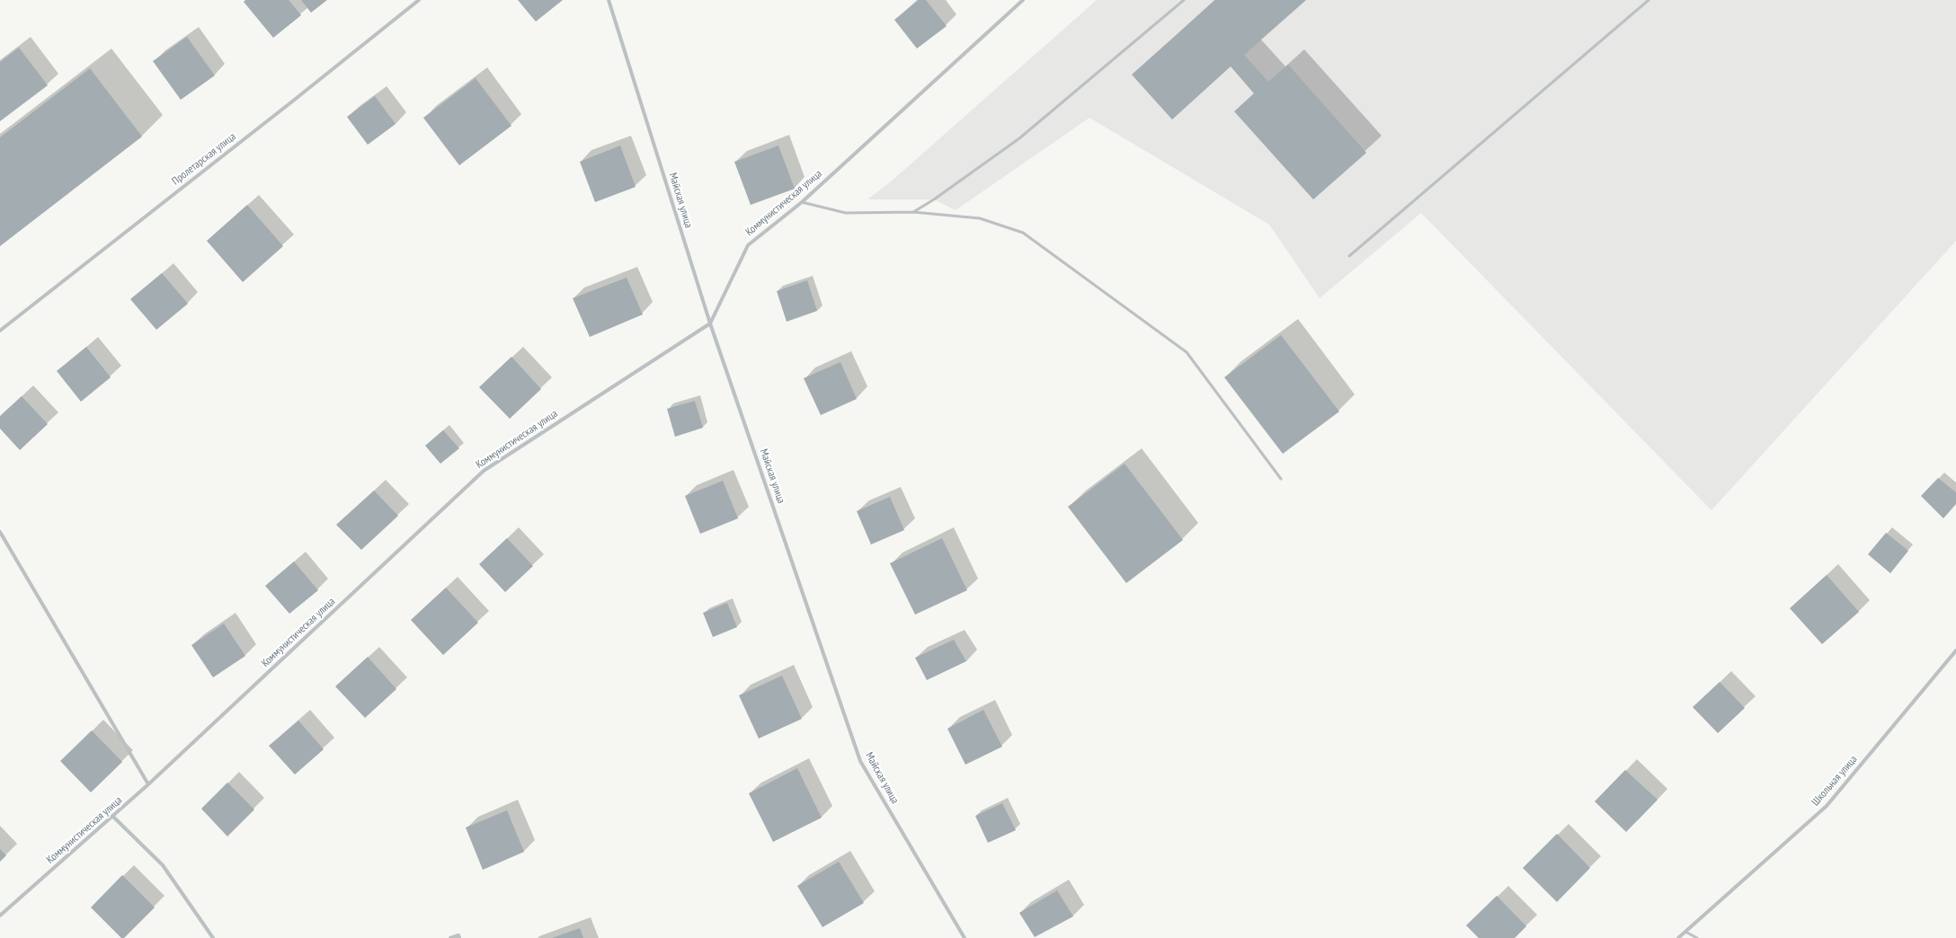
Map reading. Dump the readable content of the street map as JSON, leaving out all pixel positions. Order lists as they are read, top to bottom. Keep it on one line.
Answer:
{"streets":{"street":["Пролетарская улица","Майская улица","Коммунистическая улица","Школьная улица"]},"crossings":[["Майская улица","Коммунистическая улица"]]}
